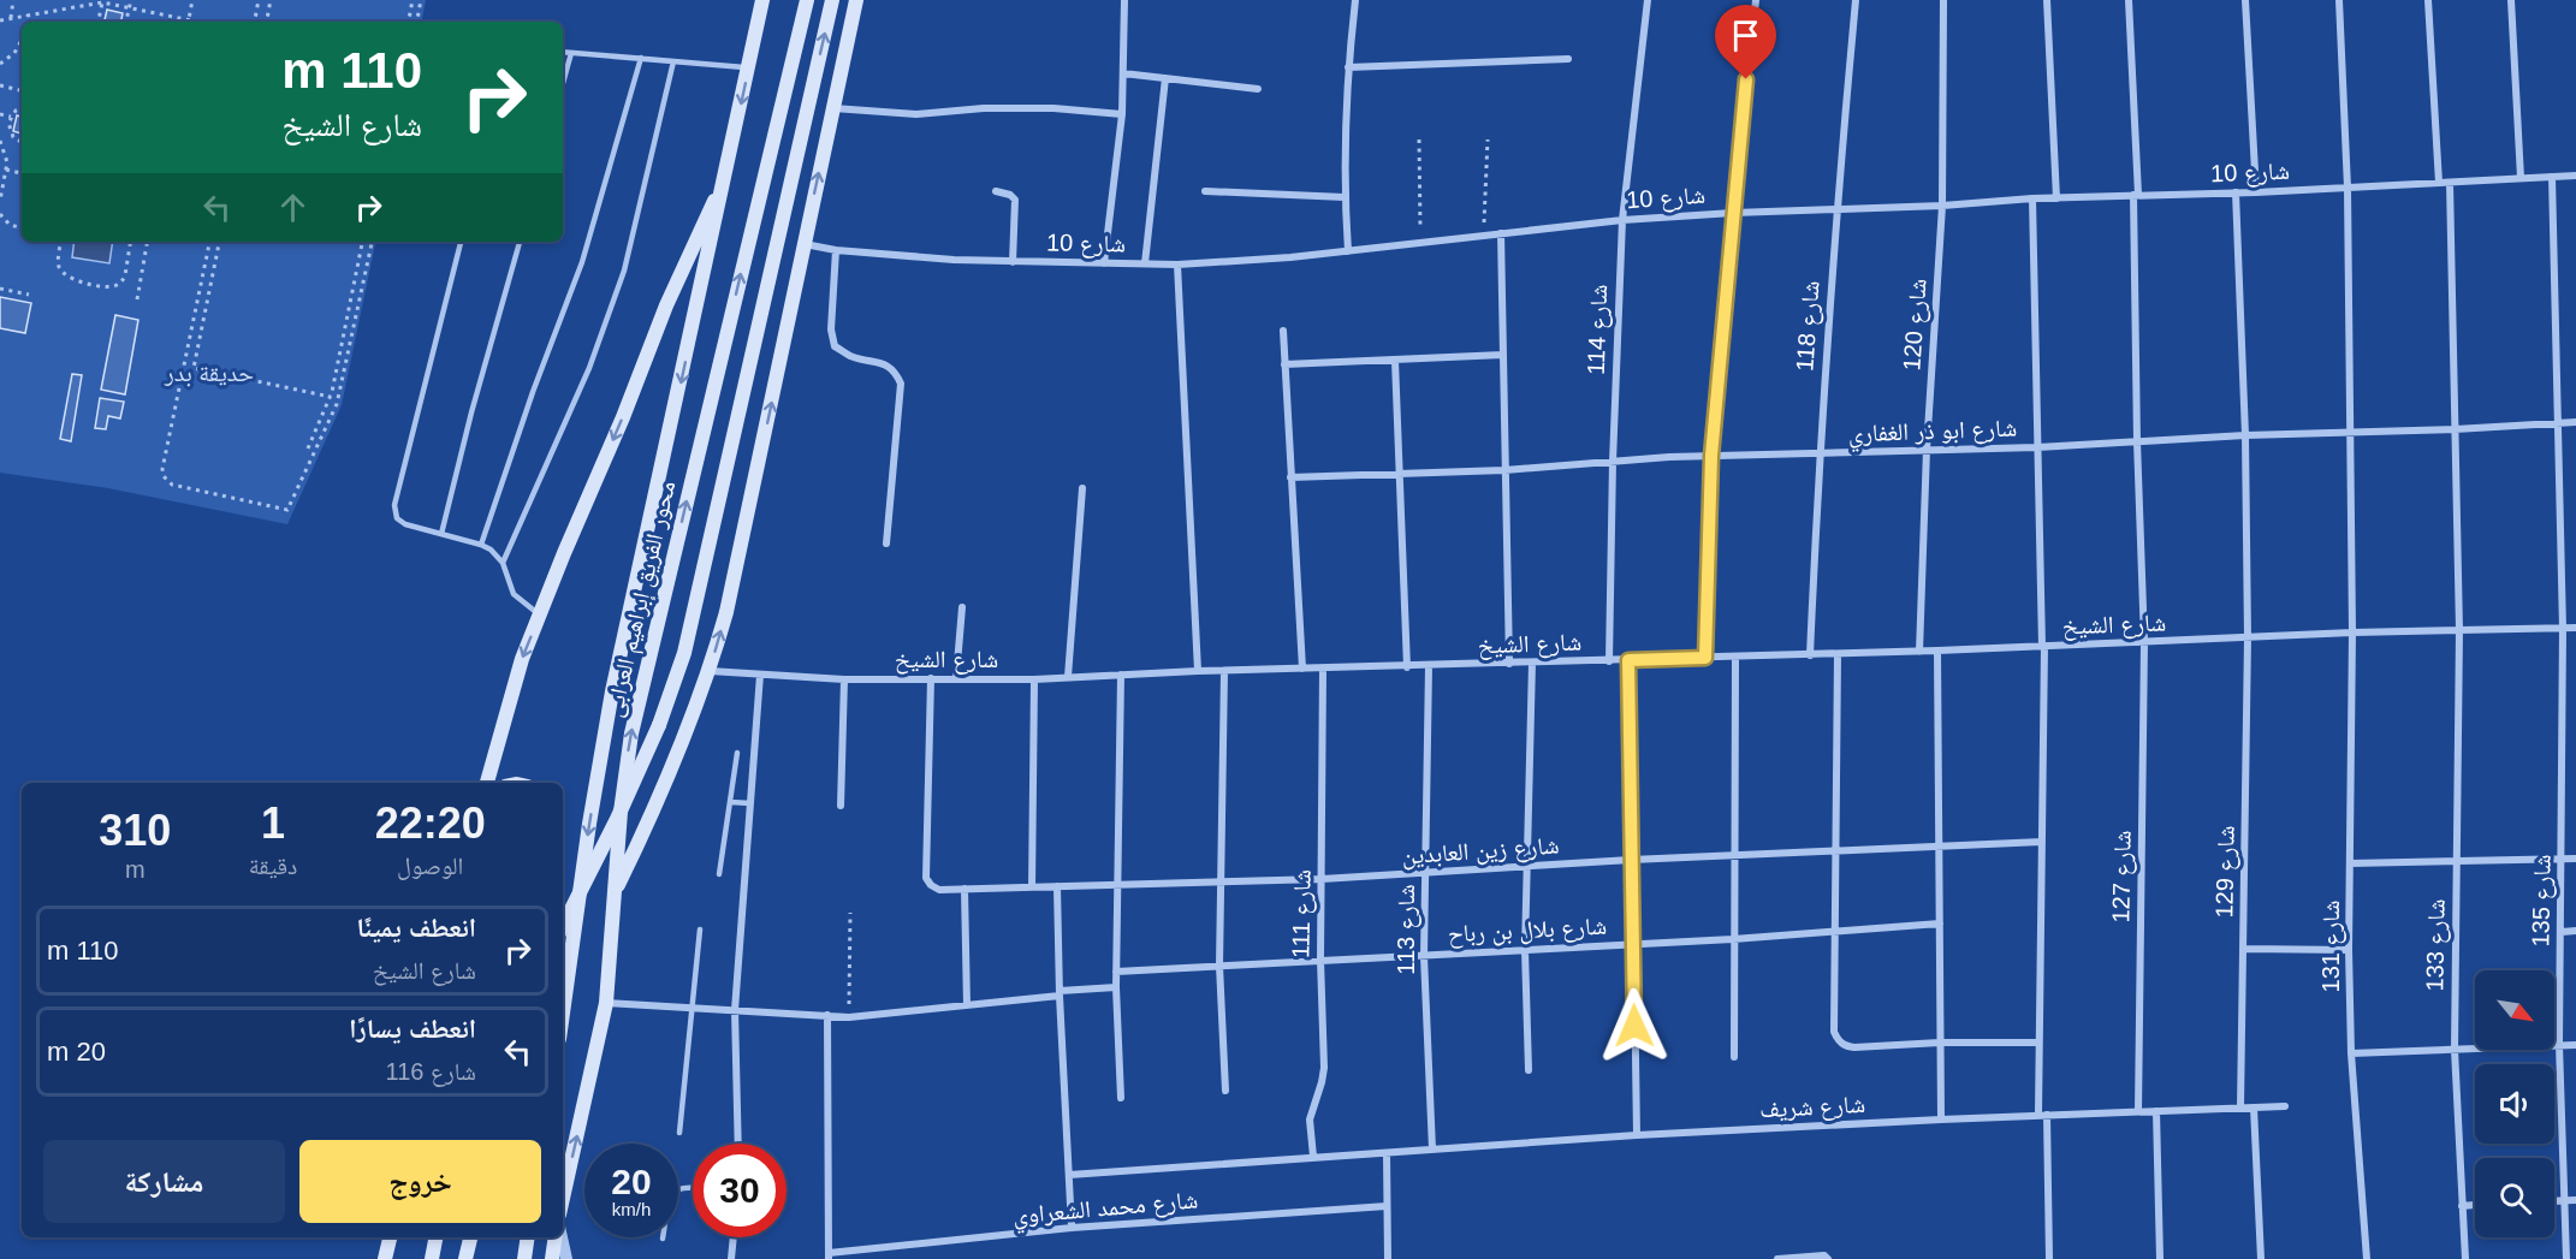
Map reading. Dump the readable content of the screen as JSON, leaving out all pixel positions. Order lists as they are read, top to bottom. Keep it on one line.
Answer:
{"streets":{"main road":["محور الفريق إبراهيم العرابى"],"street":["شارع 10","شارع 120","شارع 118","شارع 114","شارع ابو ذر الغفاري","شارع الشيخ","شارع زين العابدين","شارع 129","شارع 127","شارع 135","شارع 111","شارع 113","شارع بلال بن رباح","شارع 133","شارع 131","شارع شريف","شارع محمد الشعراوي"]},"crossings":[["شارع 10","شارع 120"],["شارع 10","شارع 118"],["شارع 10","شارع 114"],["شارع 10","شارع 129"],["شارع 10","شارع 127"],["شارع 10","شارع 135"],["شارع 10","شارع 133"],["شارع 10","شارع 131"],["شارع 120","شارع ابو ذر الغفاري"],["شارع 120","شارع الشيخ"],["شارع 118","شارع ابو ذر الغفاري"],["شارع 118","شارع الشيخ"],["شارع 114","شارع ابو ذر الغفاري"],["شارع 114","شارع الشيخ"],["شارع ابو ذر الغفاري","شارع 129"],["شارع ابو ذر الغفاري","شارع 127"],["شارع ابو ذر الغفاري","شارع 135"],["شارع ابو ذر الغفاري","شارع 133"],["شارع ابو ذر الغفاري","شارع 131"],["شارع الشيخ","شارع زين العابدين"],["شارع الشيخ","شارع 129"],["شارع الشيخ","شارع 127"],["شارع الشيخ","شارع 135"],["شارع الشيخ","شارع 111"],["شارع الشيخ","شارع 113"],["شارع الشيخ","شارع 133"],["شارع الشيخ","شارع 131"],["شارع زين العابدين","شارع 111"],["شارع زين العابدين","شارع 113"],["شارع 129","شارع شريف"],["شارع 127","شارع شريف"],["شارع 111","شارع بلال بن رباح"],["شارع 111","شارع شريف"],["شارع 113","شارع بلال بن رباح"],["شارع 113","شارع شريف"]],"parks":["حديقة بدر"],"north":"bottom right","page":{"turn":["110 m","شارع الشيخ"],"eta":["22:20","الوصول","1","دقيقة","310","m"],"list":[{"name":"انعطف يمينًا","note":"شارع الشيخ","value":"110 m"},{"name":"انعطف يسارًا","note":"شارع 116","value":"20 m"}],"buttons":["خروج","مشاركة"],"speed":"20 km/h","limit":"30"}}
